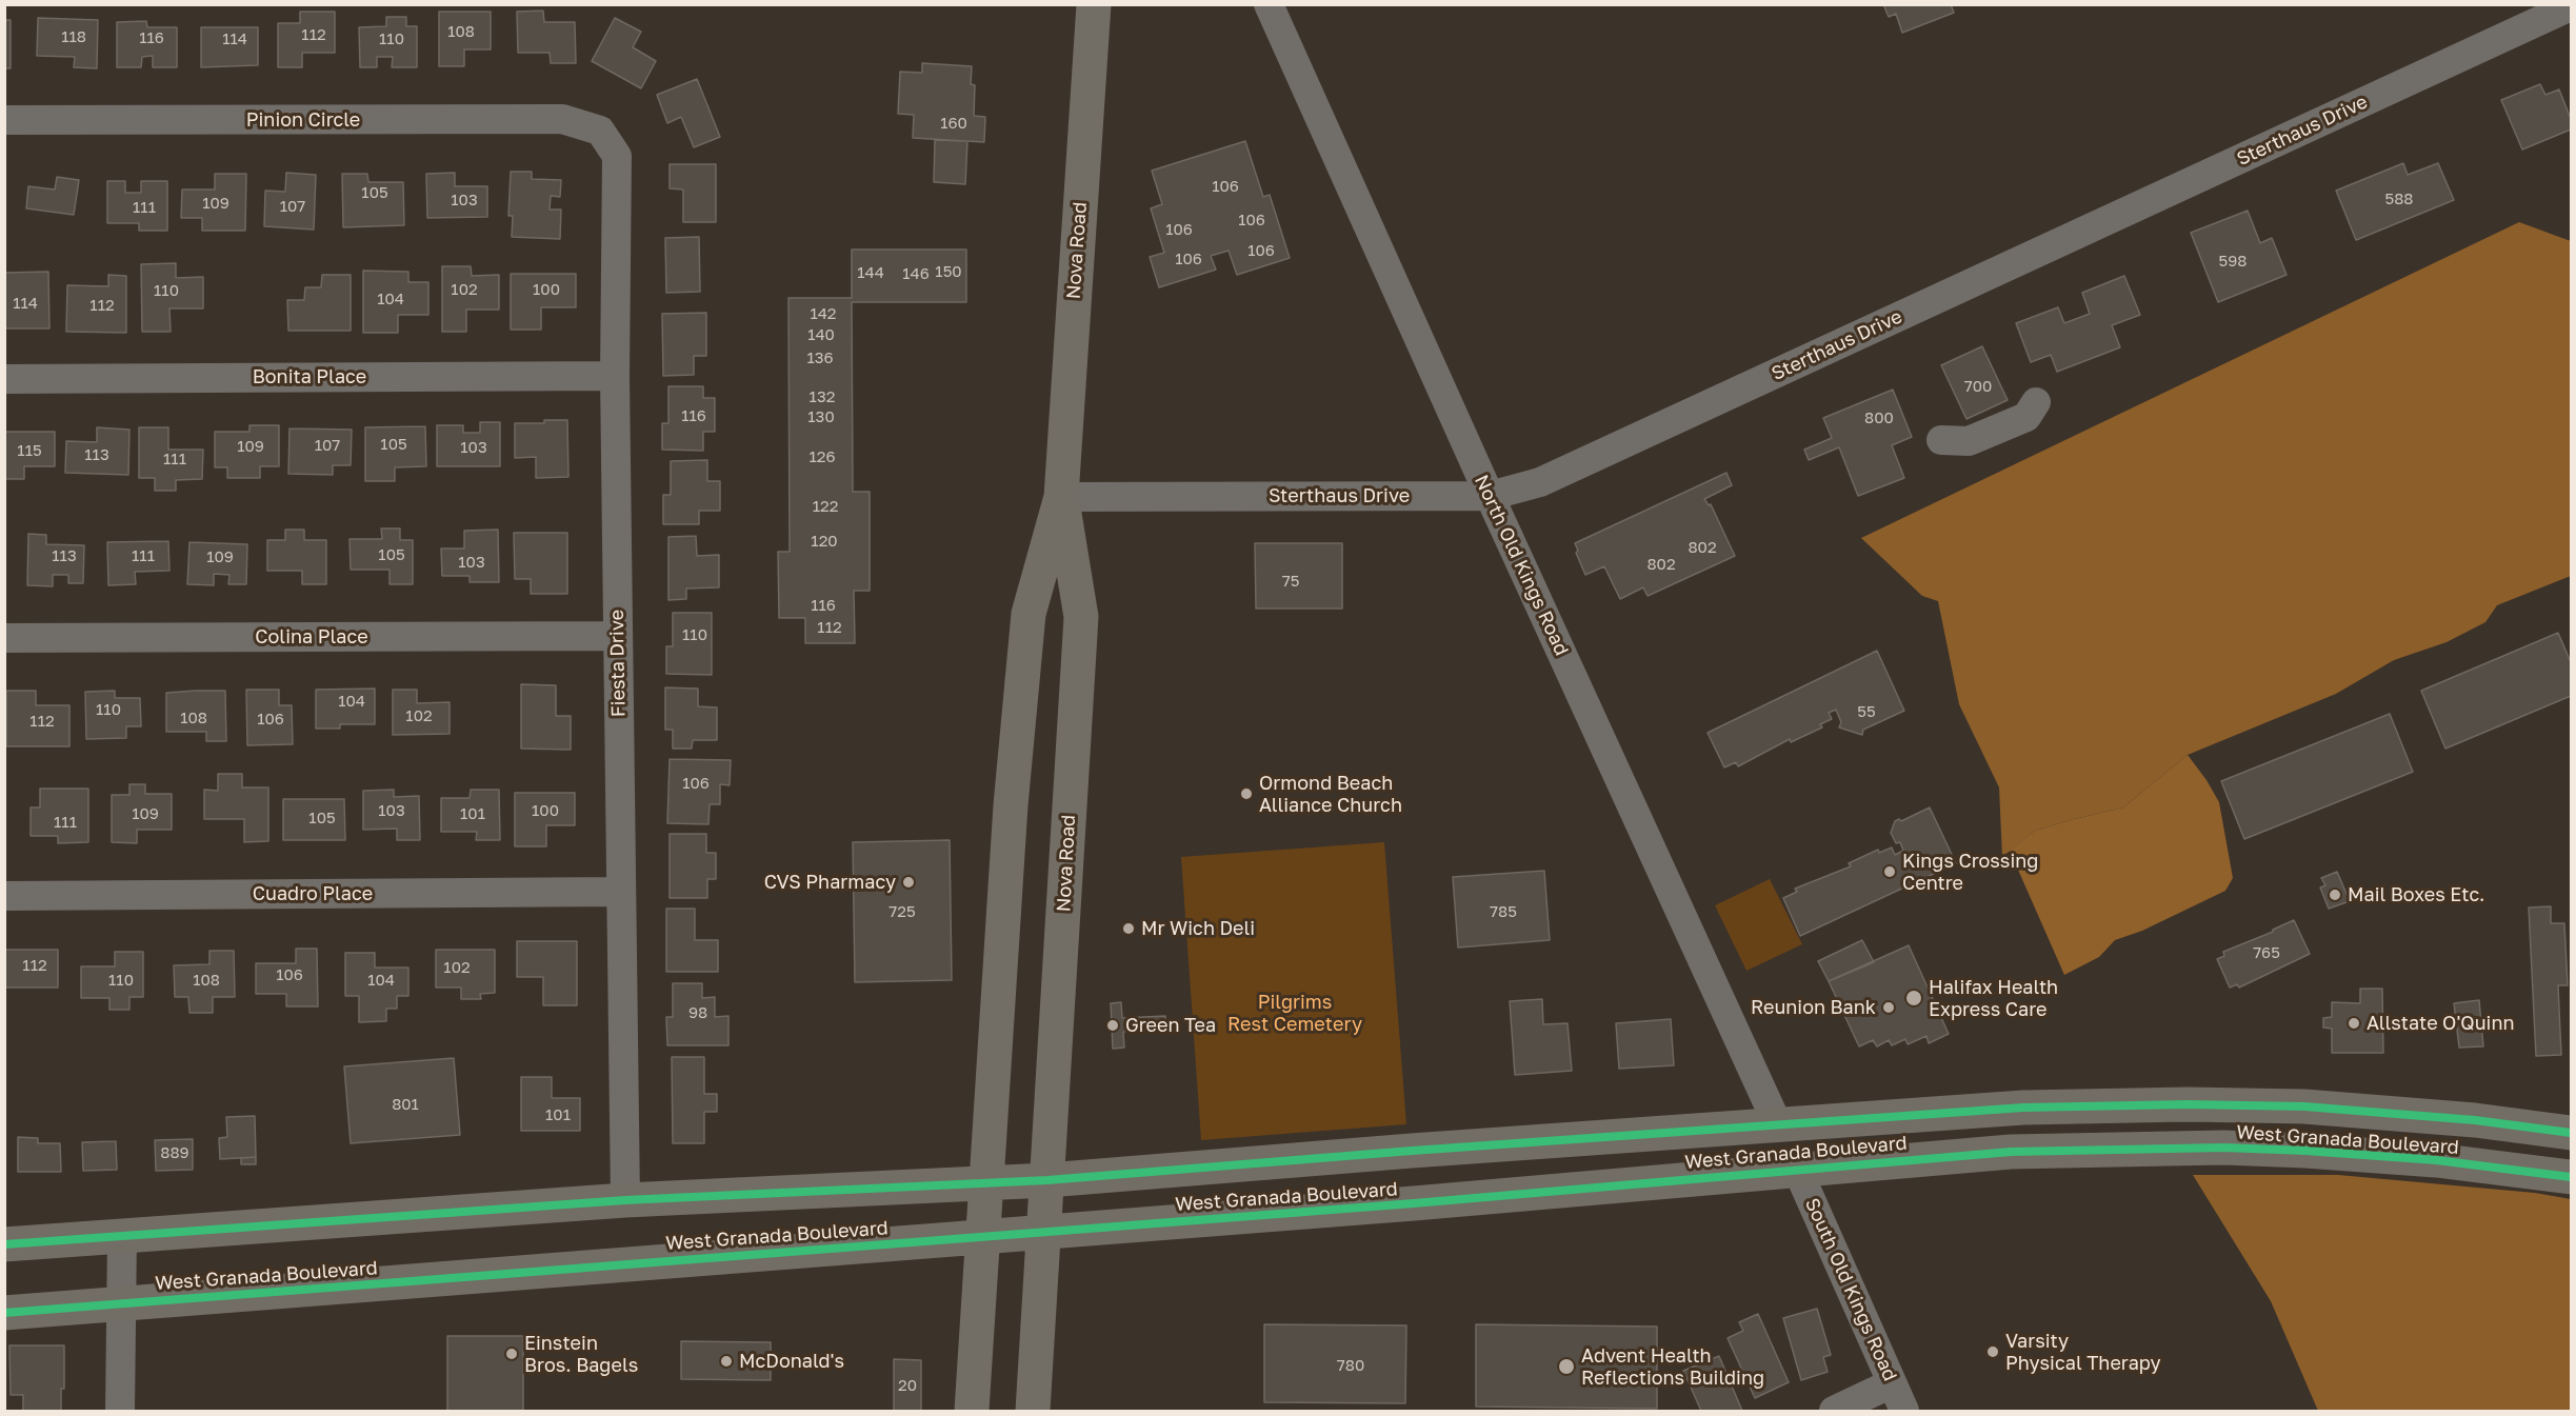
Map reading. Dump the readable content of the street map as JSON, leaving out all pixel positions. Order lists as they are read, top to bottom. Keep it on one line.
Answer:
{"streets":{"main road":["Nova Road","West Granada Boulevard"],"street":["Pinion Circle","Sterthaus Drive","Bonita Place","North Old Kings Road","Colina Place","Fiesta Drive","Cuadro Place","South Old Kings Road"]},"crossings":[["Pinion Circle","Fiesta Drive"],["Sterthaus Drive","Nova Road"],["Sterthaus Drive","North Old Kings Road"],["Nova Road","West Granada Boulevard"],["Bonita Place","Fiesta Drive"],["North Old Kings Road","West Granada Boulevard"],["Colina Place","Fiesta Drive"],["Fiesta Drive","Cuadro Place"],["Fiesta Drive","West Granada Boulevard"],["West Granada Boulevard","South Old Kings Road"]],"parks":["Pilgrims Rest Cemetery"],"places":["Ormond Beach Alliance Church","Kings Crossing Centre","CVS Pharmacy","Mail Boxes Etc.","Mr Wich Deli","Halifax Health Express Care","Reunion Bank","Allstate O'Quinn","Green Tea","Varsity Physical Therapy","Einstein Bros. Bagels","McDonald's","Advent Health Reflections Building"],"house_numbers":["108","112","118","116","114","110","160","106","105","588","103","109","107","111","106","106","106","106","598","150","144","146","102","100","110","104","114","112","142","140","136","700","132","116","130","800","105","107","109","103","115","113","126","111","122","120","802","105","113","111","109","103","802","75","116","112","110","104","110","55","102","108","106","112","106","103","100","109","101","105","111","725","785","765","112","102","106","110","108","104","98","801","101","889","780","20"]}
